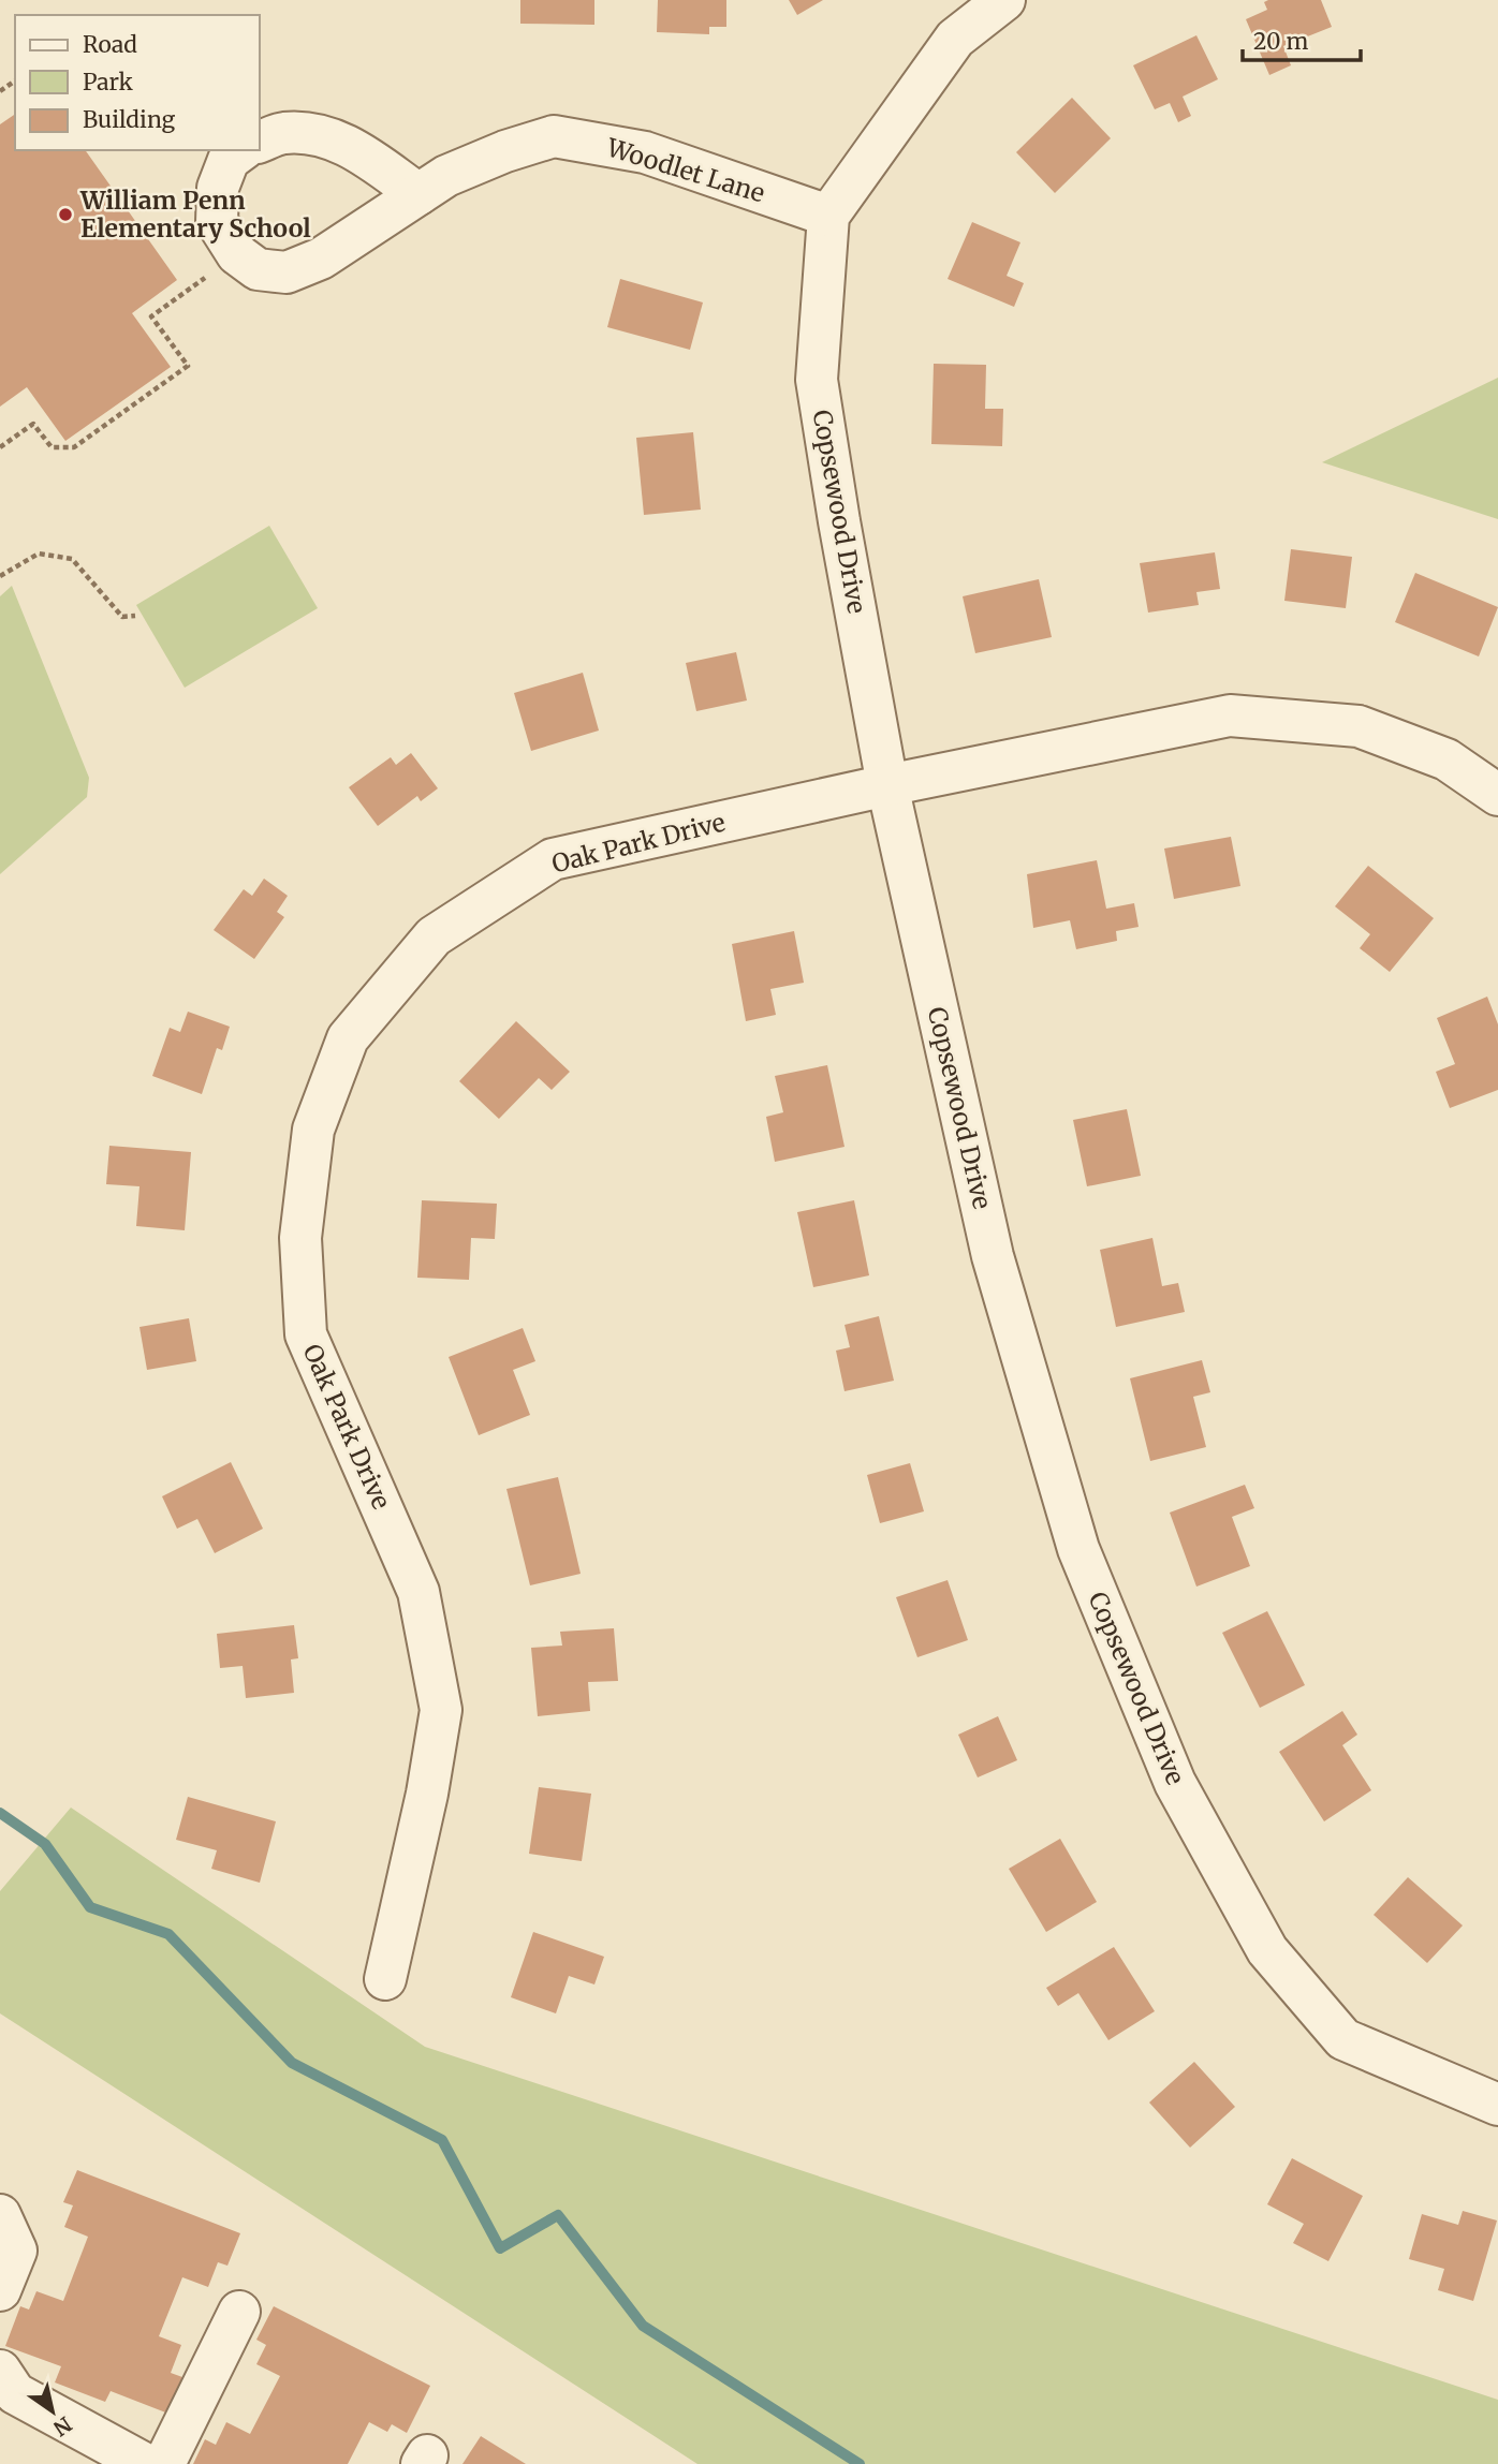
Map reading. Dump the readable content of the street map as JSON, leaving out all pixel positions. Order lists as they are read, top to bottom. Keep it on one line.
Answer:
{"streets":{"street":["Woodlet Lane","Copsewood Drive","Oak Park Drive"]},"crossings":[["Woodlet Lane","Copsewood Drive"],["Copsewood Drive","Oak Park Drive"]],"places":["William Penn Elementary School"],"legend":["Road","Park","Building"],"scale_bar":"20 m","north":"bottom right"}
